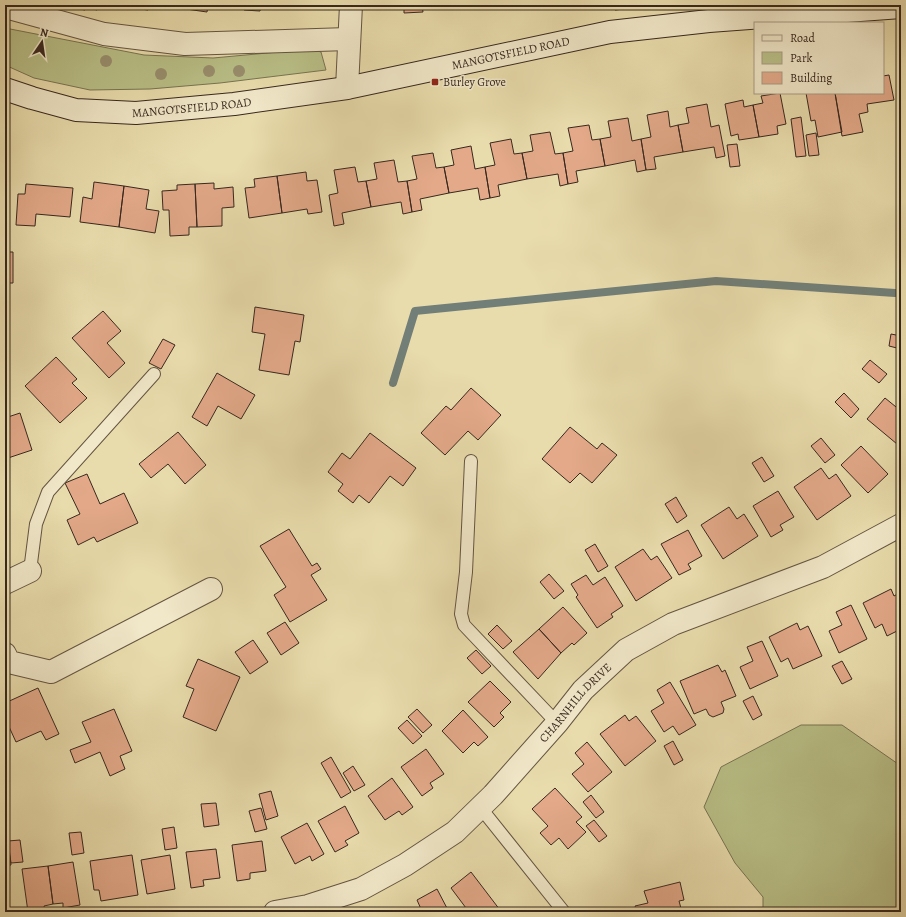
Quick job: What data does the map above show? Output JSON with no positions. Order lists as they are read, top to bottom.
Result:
{
  "streets": {
    "street": ["MANGOTSFIELD ROAD", "CHARNHILL DRIVE"]
  },
  "places": {
    "transit": ["Burley Grove"]
  },
  "legend": ["Road", "Park", "Building"],
  "north": "top"
}
